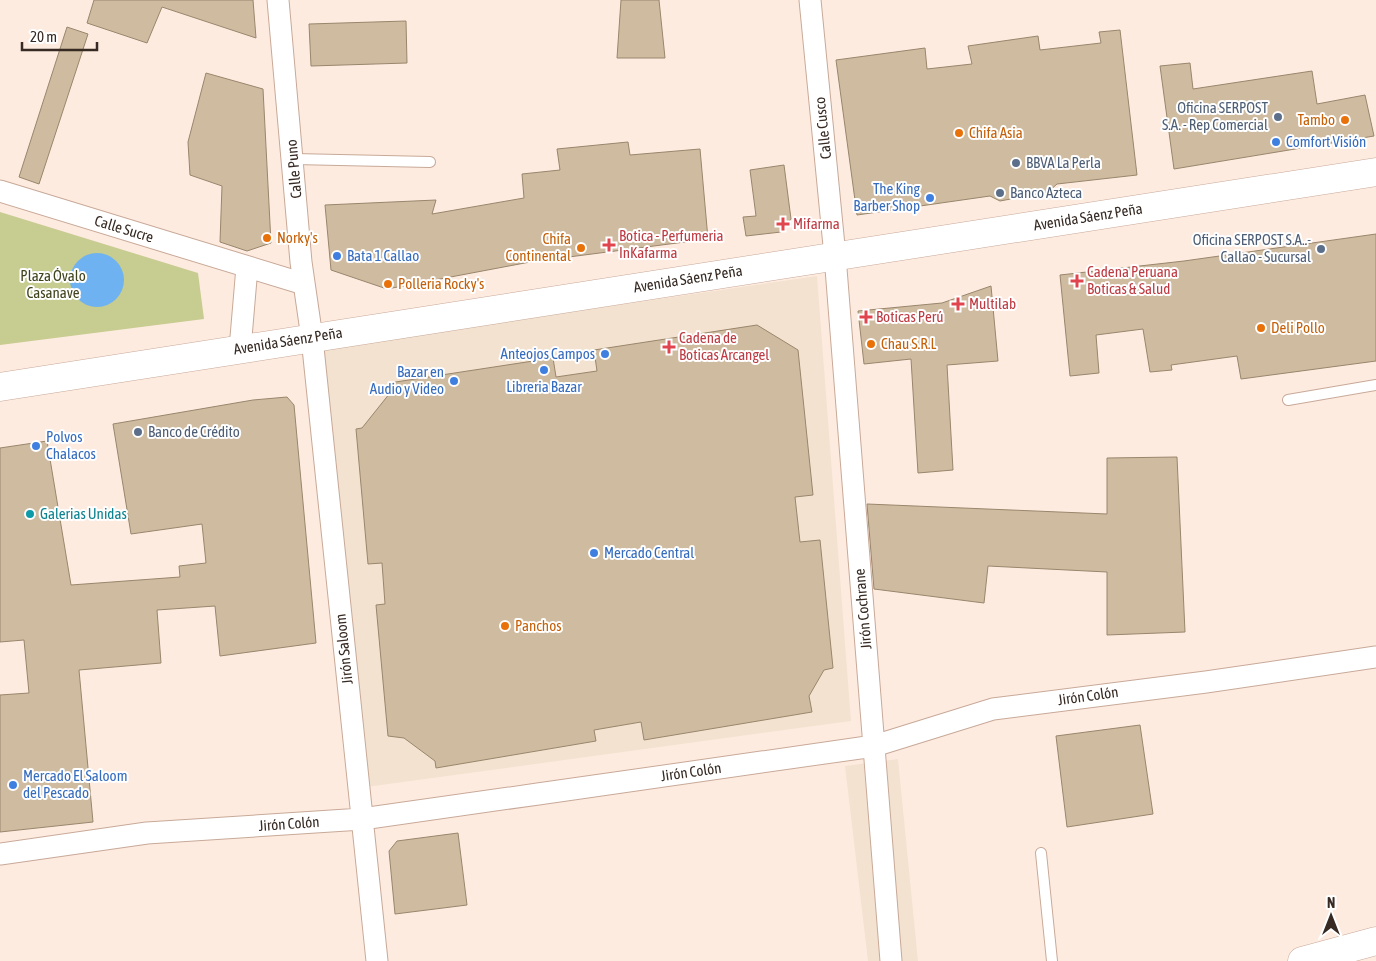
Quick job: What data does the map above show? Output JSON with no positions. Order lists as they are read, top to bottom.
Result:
{
  "streets": {
    "street": [
      "Calle Cusco",
      "Calle Puno",
      "Avenida Sáenz Peña",
      "Calle Sucre",
      "Jirón Cochrane",
      "Jirón Saloom",
      "Jirón Colón"
    ]
  },
  "crossings": [
    ["Calle Cusco", "Avenida Sáenz Peña"],
    ["Calle Cusco", "Jirón Cochrane"],
    ["Calle Puno", "Avenida Sáenz Peña"],
    ["Calle Puno", "Calle Sucre"],
    ["Calle Puno", "Jirón Saloom"],
    ["Avenida Sáenz Peña", "Jirón Cochrane"],
    ["Avenida Sáenz Peña", "Jirón Saloom"],
    ["Jirón Cochrane", "Jirón Colón"],
    ["Jirón Saloom", "Jirón Colón"]
  ],
  "parks": ["Plaza Óvalo Casanave"],
  "places": {
    "other": [
      "Oficina SERPOST S.A. - Rep Comercial",
      "Tambo",
      "Chifa Asia",
      "Comfort Visión",
      "BBVA La Perla",
      "Banco Azteca",
      "The King Barber Shop",
      "Norky's",
      "Chifa Continental",
      "Oficina SERPOST S.A..- Callao - Sucursal",
      "Bata 1 Callao",
      "Polleria Rocky's",
      "Deli Pollo",
      "Chau S.R.L",
      "Anteojos Campos",
      "Libreria Bazar",
      "Bazar en Audio y Video",
      "Banco de Crédito",
      "Polvos Chalacos",
      "Galerias Unidas",
      "Mercado Central",
      "Panchos",
      "Mercado El Saloom del Pescado"
    ],
    "health": [
      "Mifarma",
      "Botica - Perfumeria InKafarma",
      "Cadena Peruana Boticas & Salud",
      "Multilab",
      "Boticas Perú",
      "Cadena de Boticas Arcangel"
    ]
  },
  "scale_bar": "20 m",
  "north": "top"
}
